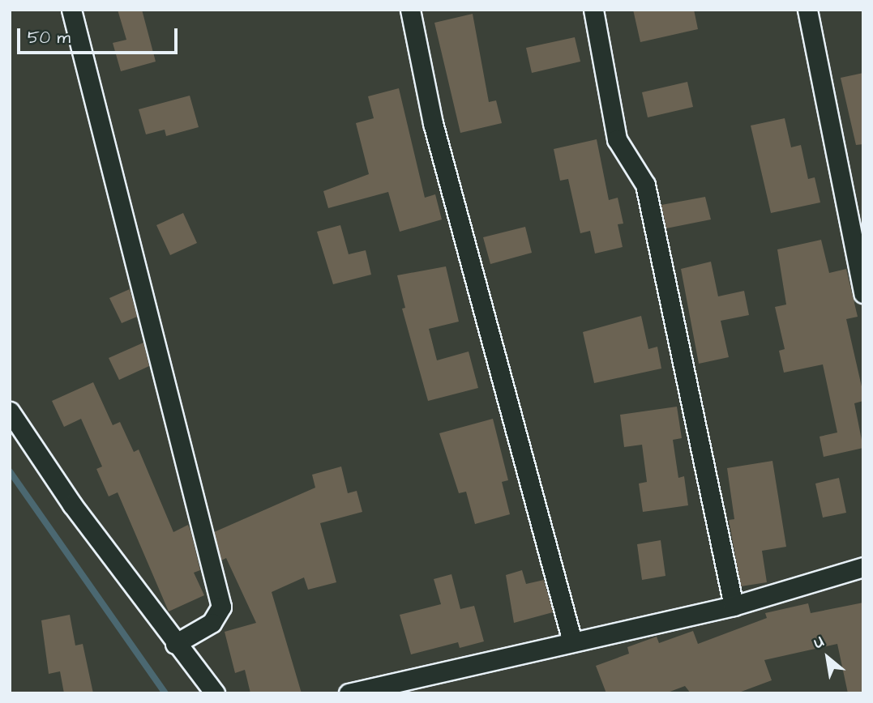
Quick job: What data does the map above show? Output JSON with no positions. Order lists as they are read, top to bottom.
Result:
{
  "scale_bar": "50 m",
  "north": "top left"
}
